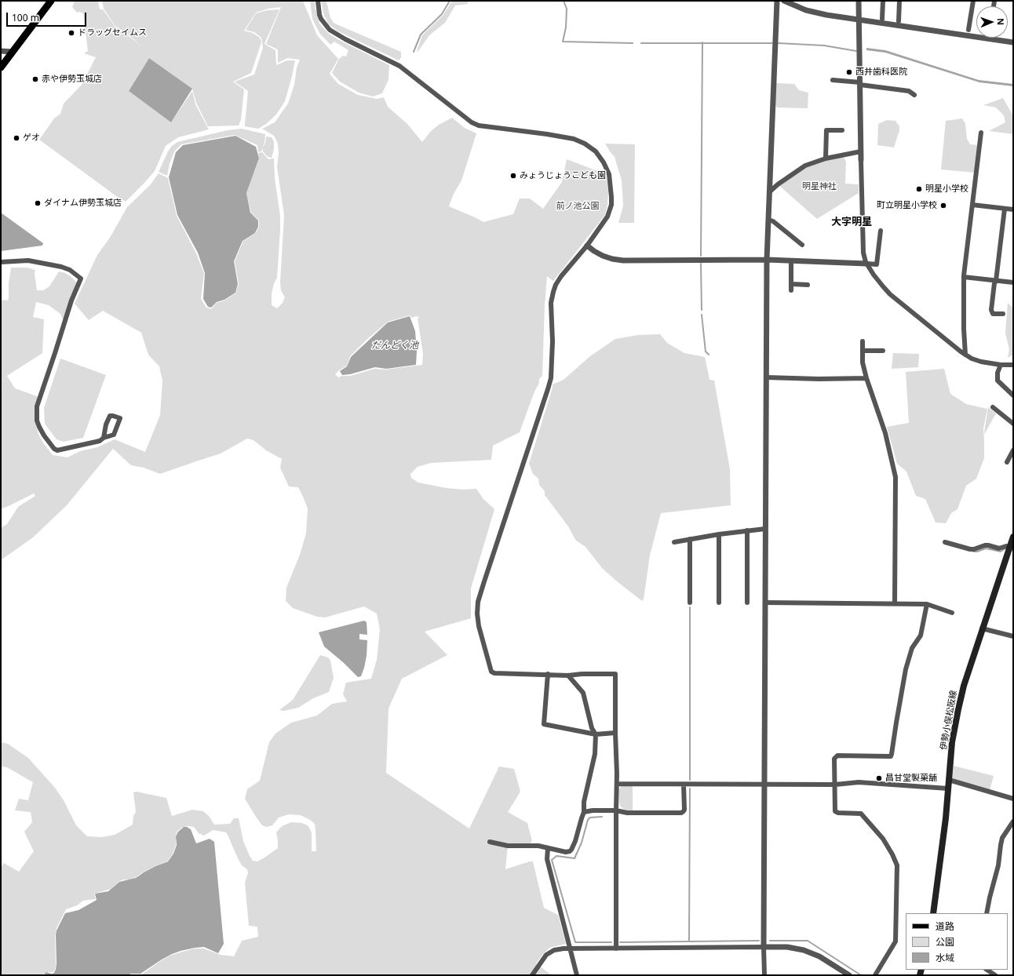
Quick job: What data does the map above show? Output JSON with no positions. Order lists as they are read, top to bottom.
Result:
{
  "streets": {
    "main road": ["伊勢小俣松阪線"]
  },
  "districts": ["大字明星"],
  "water": ["だんどく池"],
  "parks": ["明星神社", "前ノ池公園"],
  "places": [
    "ドラッグセイムス",
    "西井歯科医院",
    "赤や伊勢玉城店",
    "ゲオ",
    "みょうじょうこども園",
    "明星小学校",
    "ダイナム伊勢玉城店",
    "町立明星小学校",
    "昌甘堂製菓舗"
  ],
  "legend": ["道路", "公園", "水域"],
  "scale_bar": "100 m",
  "north": "right"
}
